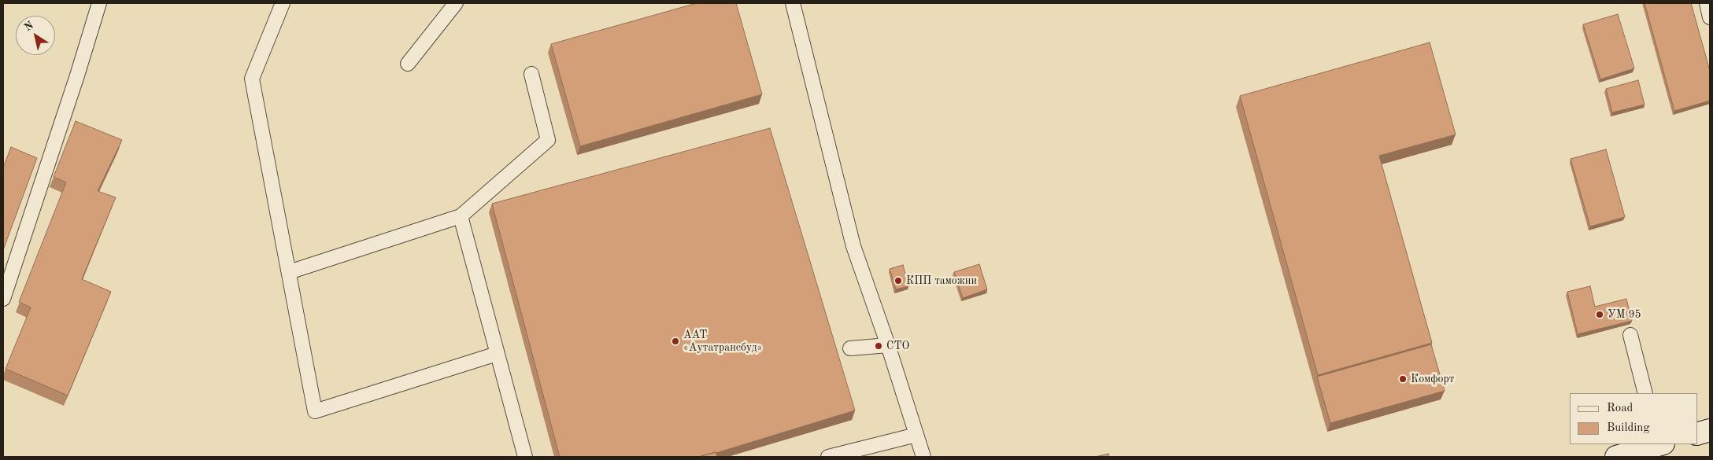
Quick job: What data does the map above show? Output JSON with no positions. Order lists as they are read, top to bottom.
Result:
{
  "places": [
    "КПП таможни",
    "УМ 95",
    "ААТ «Аутатрансбуд»",
    "СТО",
    "Комфорт"
  ],
  "legend": ["Road", "Building"],
  "north": "top left"
}
